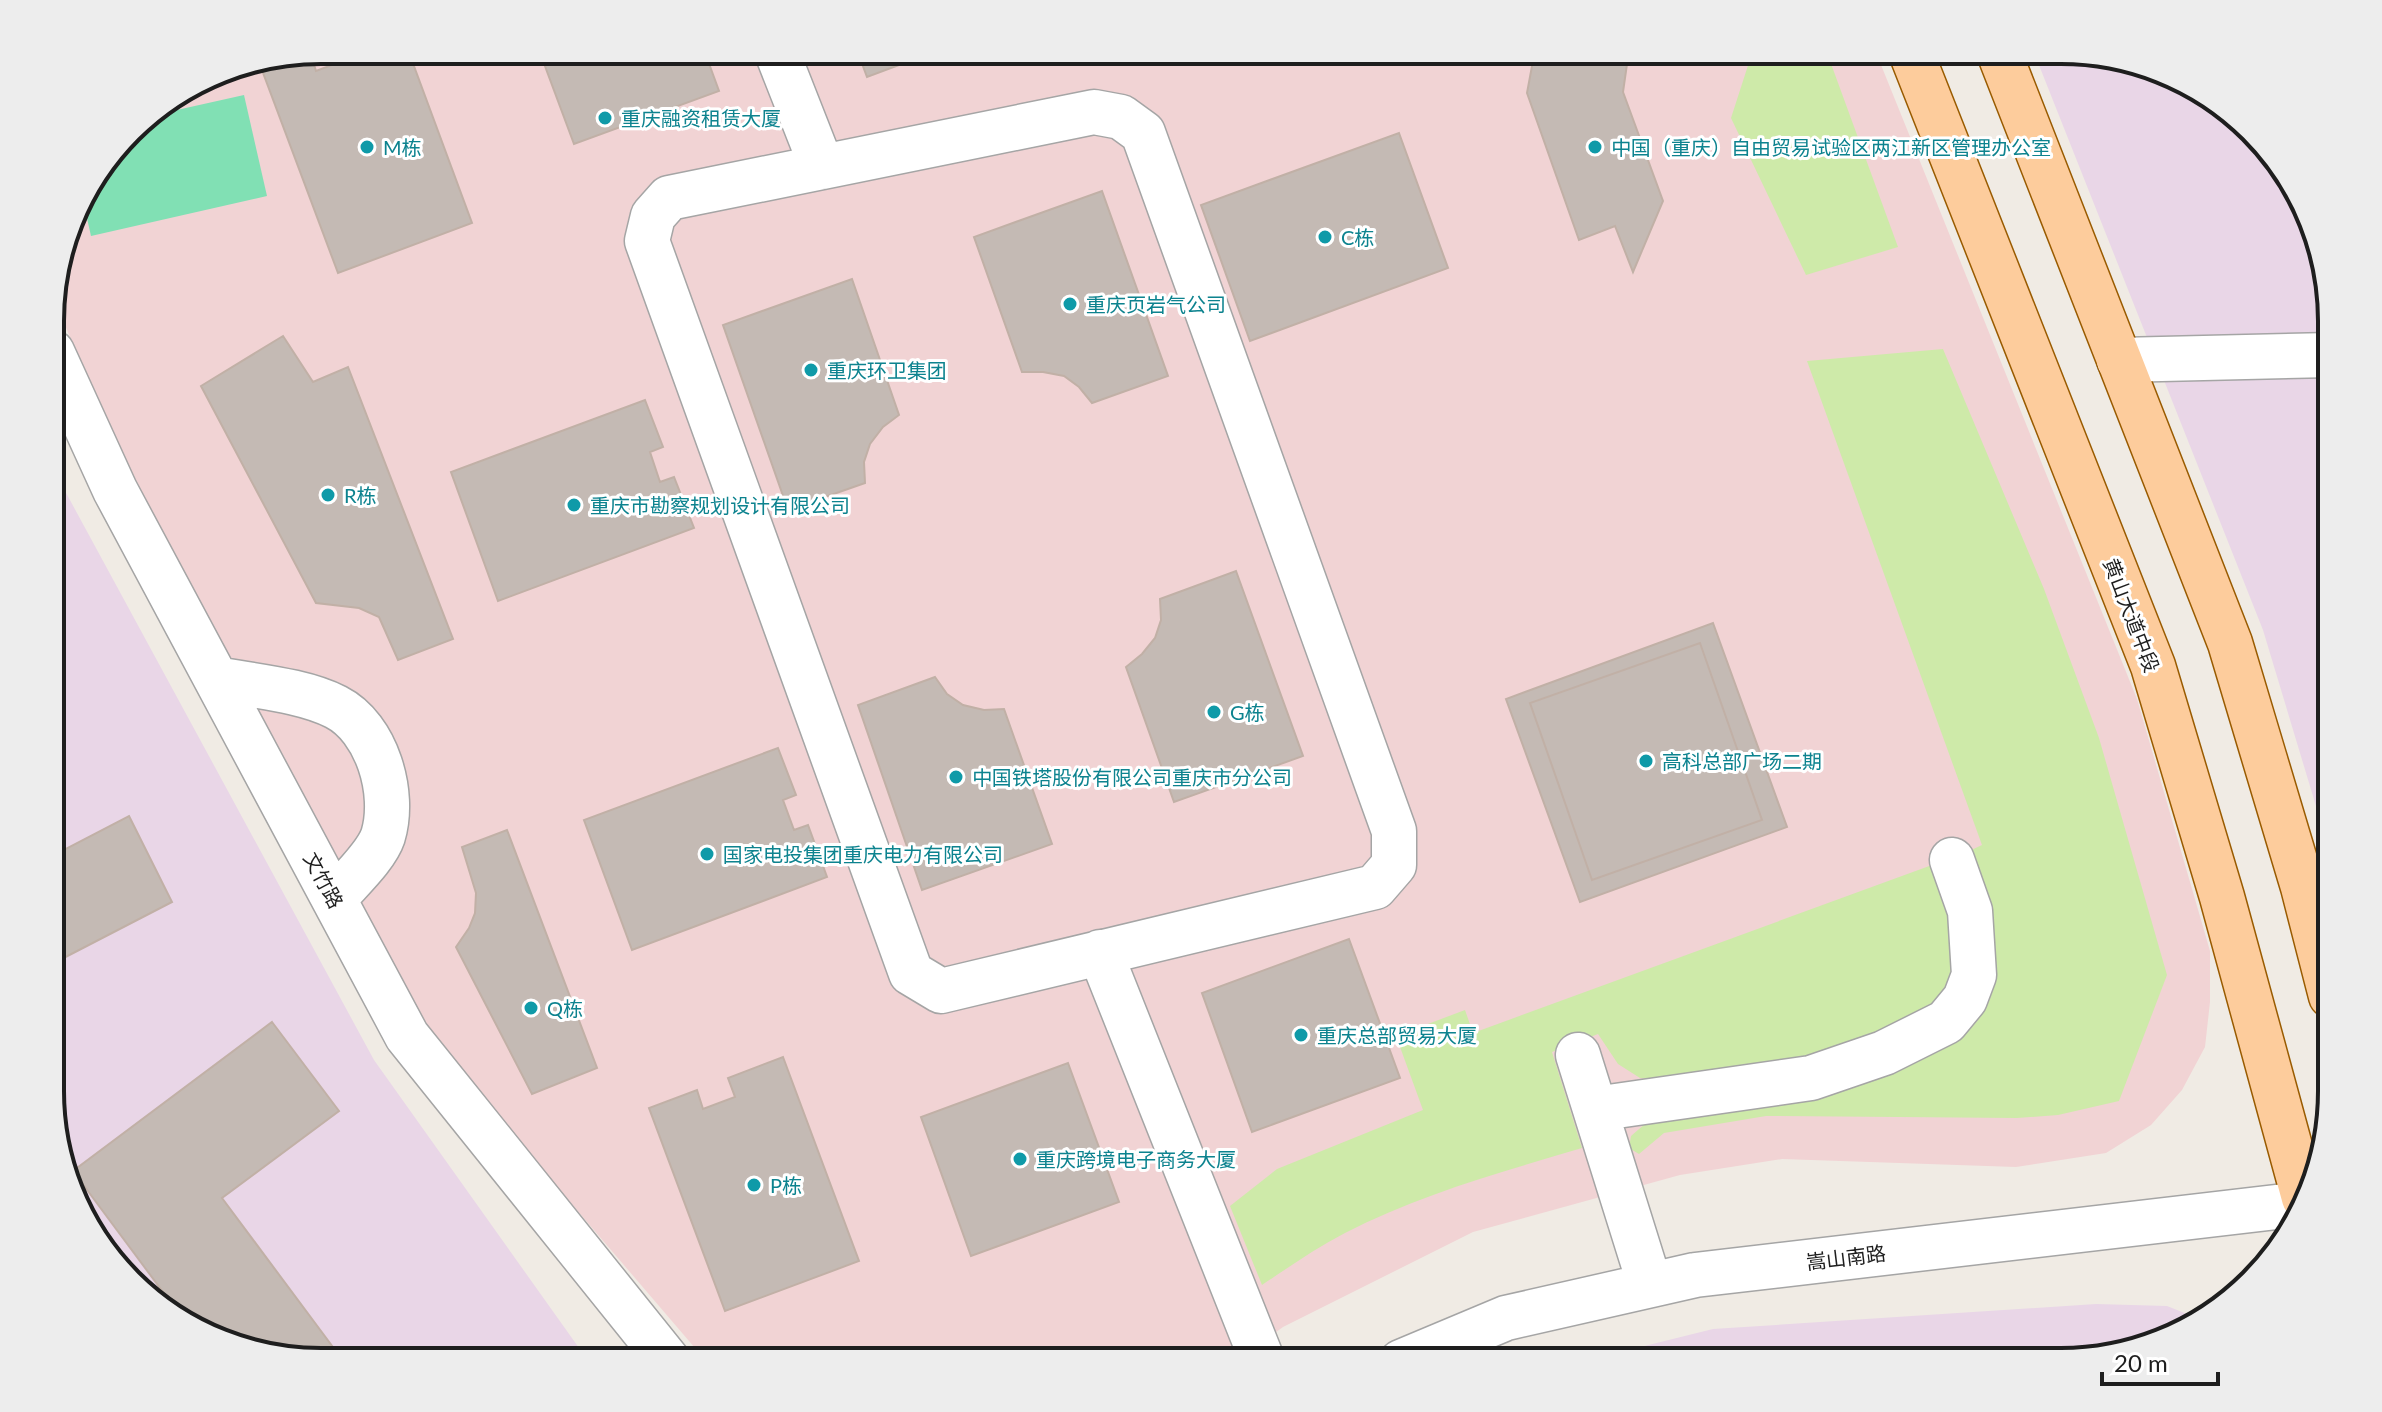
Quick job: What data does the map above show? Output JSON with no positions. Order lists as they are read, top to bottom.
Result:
{
  "streets": {
    "main road": ["黄山大道中段"],
    "street": ["文竹路", "嵩山南路"]
  },
  "places": [
    "重庆融资租赁大厦",
    "M栋",
    "中国（重庆）自由贸易试验区两江新区管理办公室",
    "C栋",
    "重庆页岩气公司",
    "重庆环卫集团",
    "R栋",
    "重庆市勘察规划设计有限公司",
    "G栋",
    "高科总部广场二期",
    "中国铁塔股份有限公司重庆市分公司",
    "国家电投集团重庆电力有限公司",
    "Q栋",
    "重庆总部贸易大厦",
    "重庆跨境电子商务大厦",
    "P栋"
  ],
  "scale_bar": "20 m"
}
